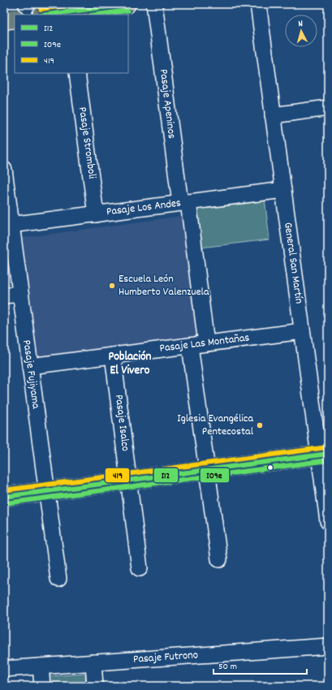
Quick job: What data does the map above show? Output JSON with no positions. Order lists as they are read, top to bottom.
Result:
{
  "streets": {
    "street": [
      "Pasaje Apeninos",
      "Pasaje Stromboli",
      "Pasaje Los Andes",
      "General San Martín",
      "Pasaje Las Montañas",
      "Pasaje Fujiyama",
      "Pasaje Isalco",
      "Pasaje Futrono"
    ]
  },
  "crossings": [
    ["Pasaje Apeninos", "Pasaje Los Andes"],
    ["Pasaje Apeninos", "Pasaje Las Montañas"],
    ["Pasaje Stromboli", "Pasaje Los Andes"],
    ["Pasaje Los Andes", "General San Martín"],
    ["Pasaje Los Andes", "Pasaje Fujiyama"],
    ["General San Martín", "Pasaje Las Montañas"],
    ["Pasaje Las Montañas", "Pasaje Fujiyama"],
    ["Pasaje Las Montañas", "Pasaje Isalco"]
  ],
  "districts": ["Población El Vivero"],
  "places": ["Escuela León Humberto Valenzuela", "Iglesia Evangélica Pentecostal"],
  "lines": ["transit line I12", "transit line 419", "transit line I09e"],
  "legend": ["I12", "I09e", "419"],
  "scale_bar": "50 m",
  "north": "top"
}
